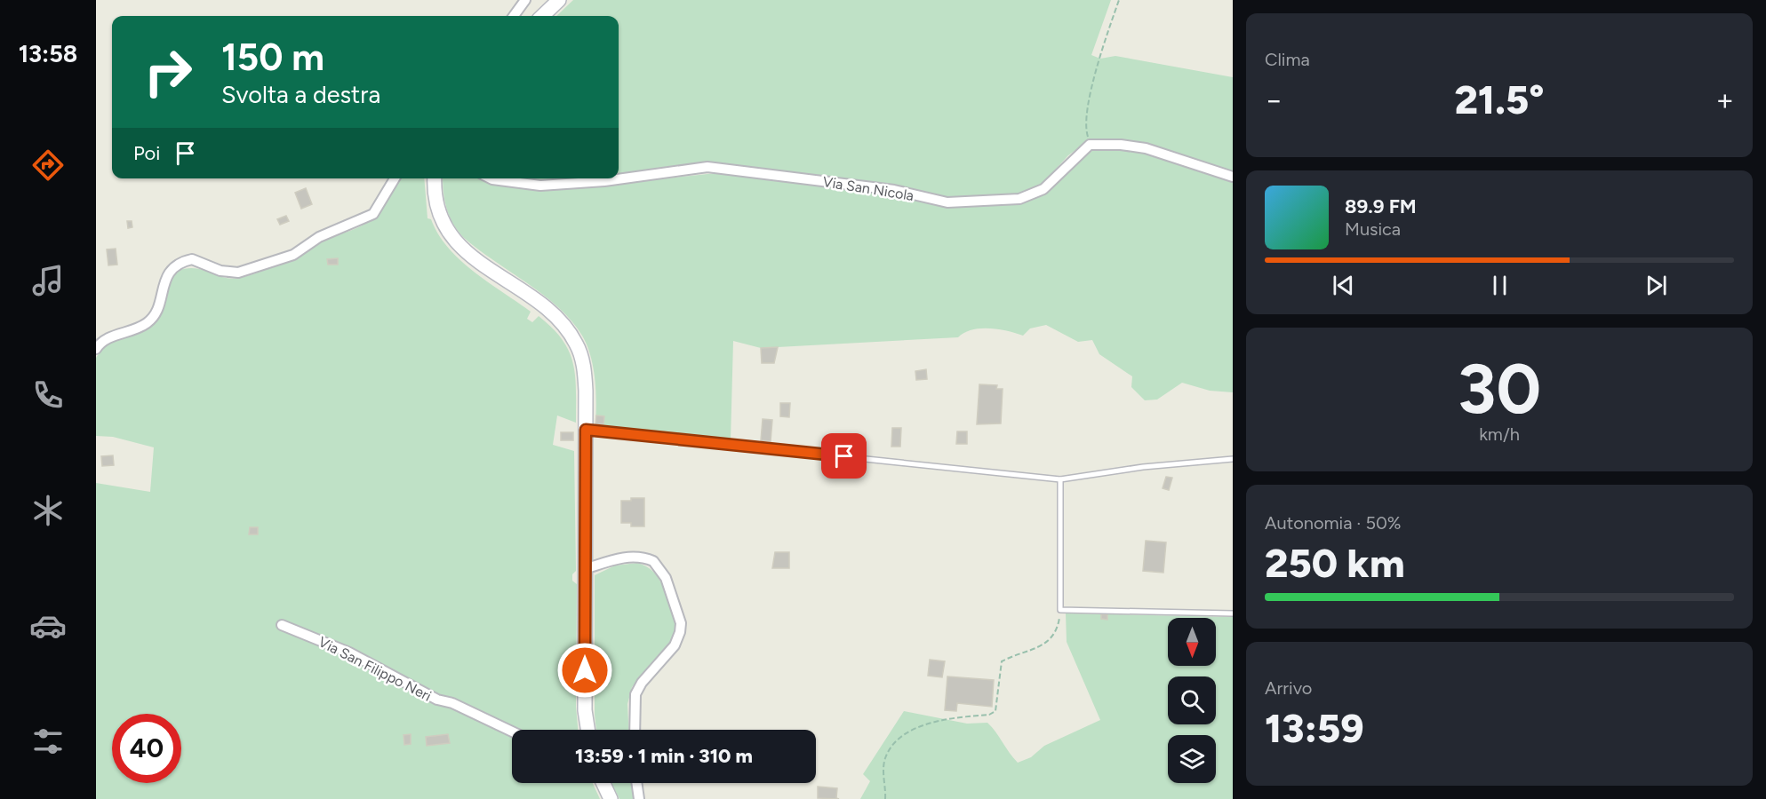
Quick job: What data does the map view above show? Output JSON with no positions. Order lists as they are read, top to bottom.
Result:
{
  "streets": {
    "street": ["Via San Nicola", "Via San Filippo Neri"]
  },
  "north": "bottom",
  "page": {
    "tabs": "13:58",
    "tile": [
      "Clima",
      ["30", "km/h"],
      ["Autonomia · 50%", "250 km"],
      ["Arrivo", "13:59"]
    ],
    "turn": ["150 m", "Svolta a destra"],
    "heat": ["−", "21.5°", "+"],
    "then": "Poi",
    "song": ["89.9 FM", "Musica"],
    "limit": "40",
    "trip": "13:59 · 1 min · 310 m"
  }
}
